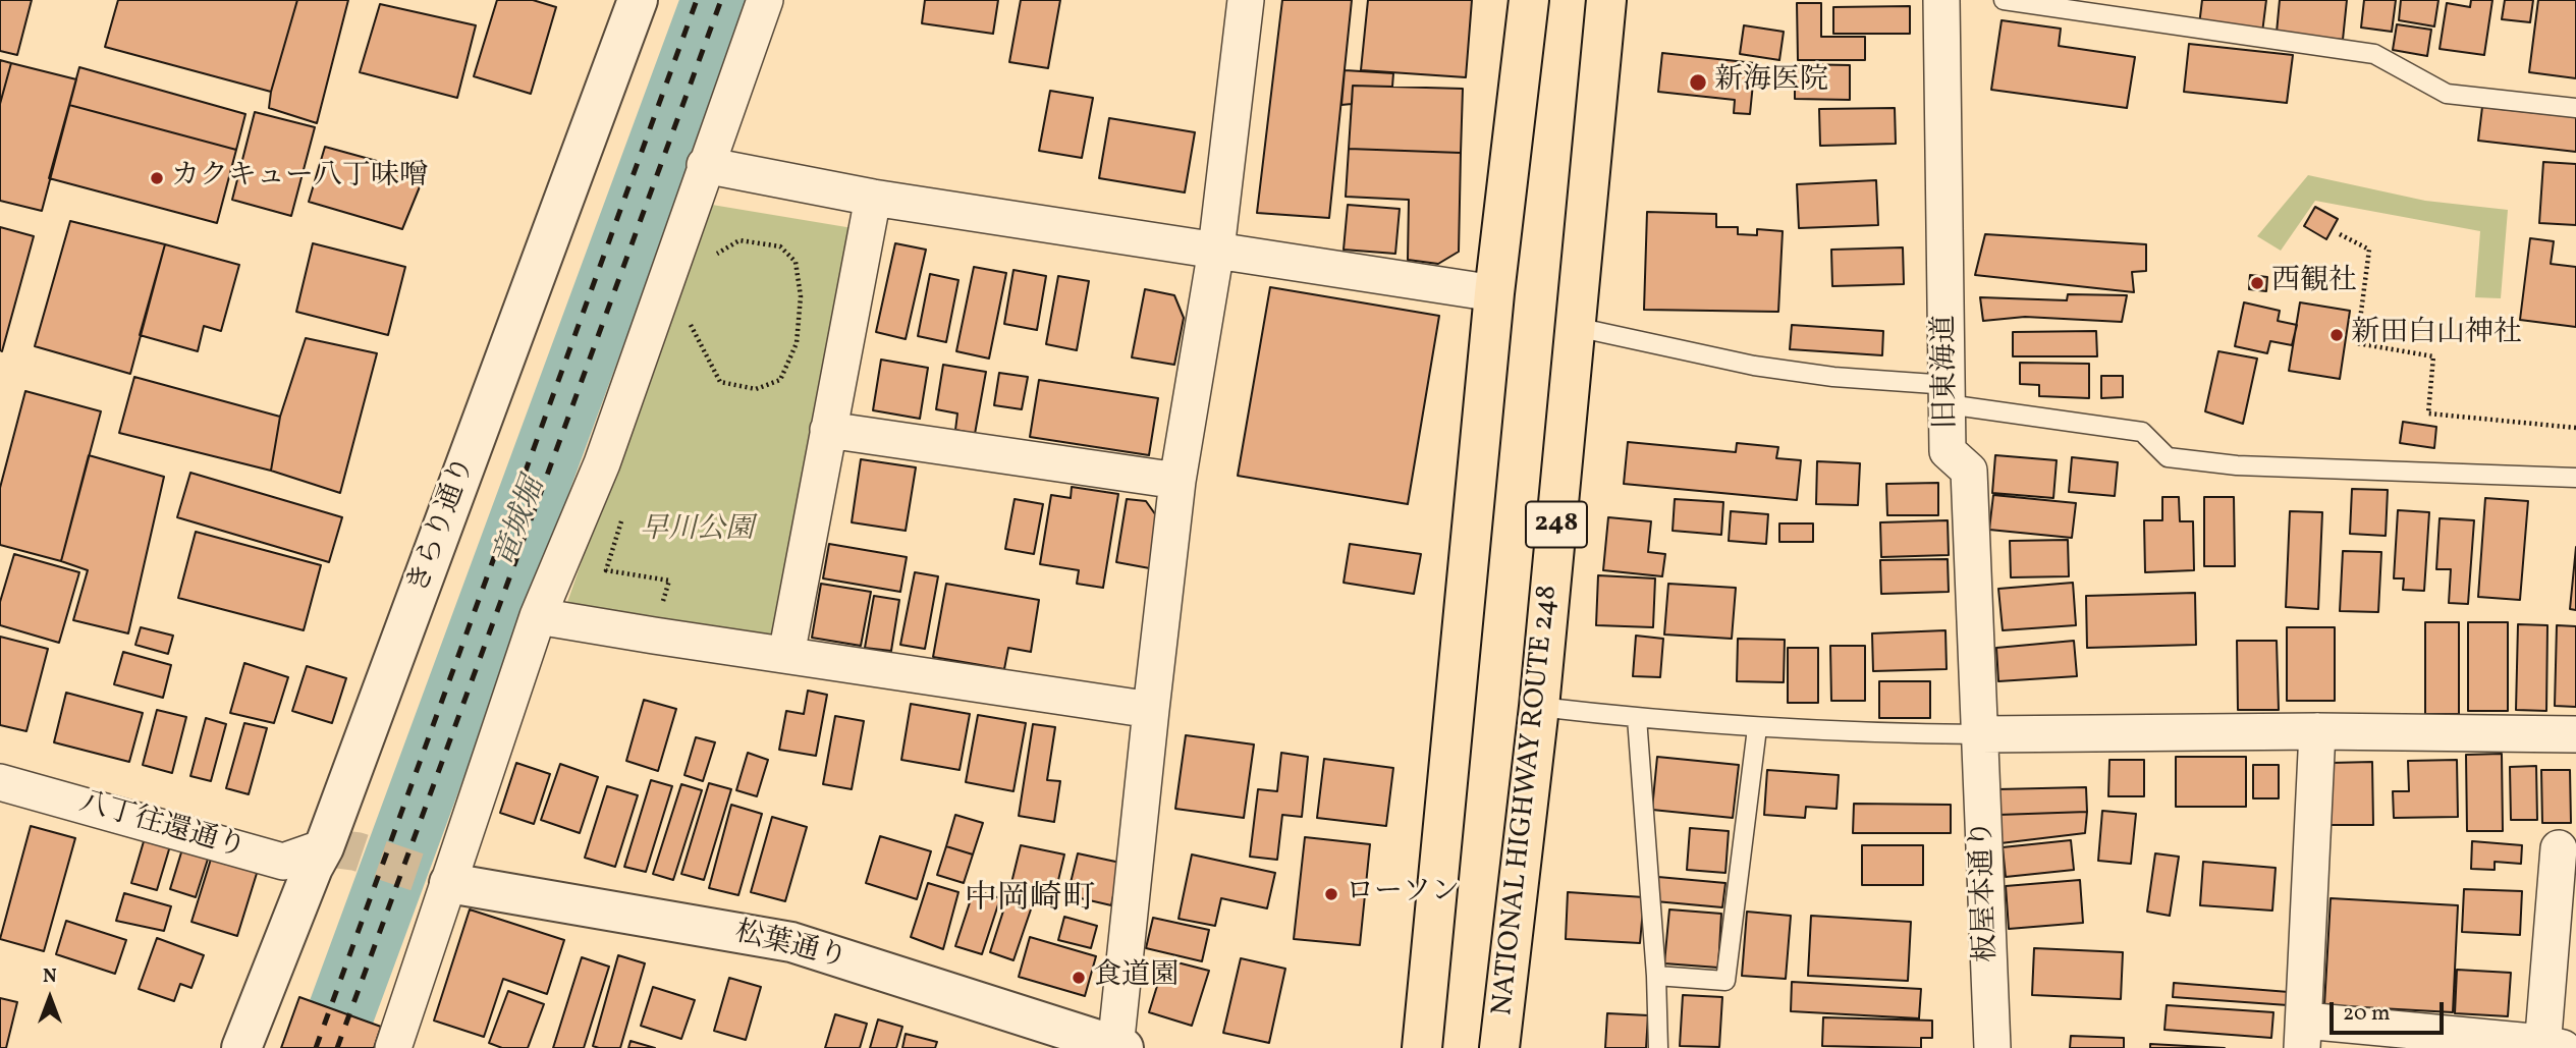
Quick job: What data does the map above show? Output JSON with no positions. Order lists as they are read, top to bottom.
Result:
{
  "streets": {
    "highway": ["248", "NATIONAL HIGHWAY ROUTE 248"],
    "street": [
      "旧東海道",
      "きらり通り",
      "八丁往還通り",
      "板屋本通り",
      "松葉通り"
    ]
  },
  "crossings": [
    ["旧東海道", "板屋本通り"],
    ["きらり通り", "八丁往還通り"]
  ],
  "districts": ["中岡崎町"],
  "water": ["竜城堀"],
  "parks": ["早川公園"],
  "places": [
    "新海医院",
    "カクキュー八丁味噌",
    "西観社",
    "新田白山神社",
    "ローソン",
    "食道園"
  ],
  "scale_bar": "20 m",
  "north": "top"
}
